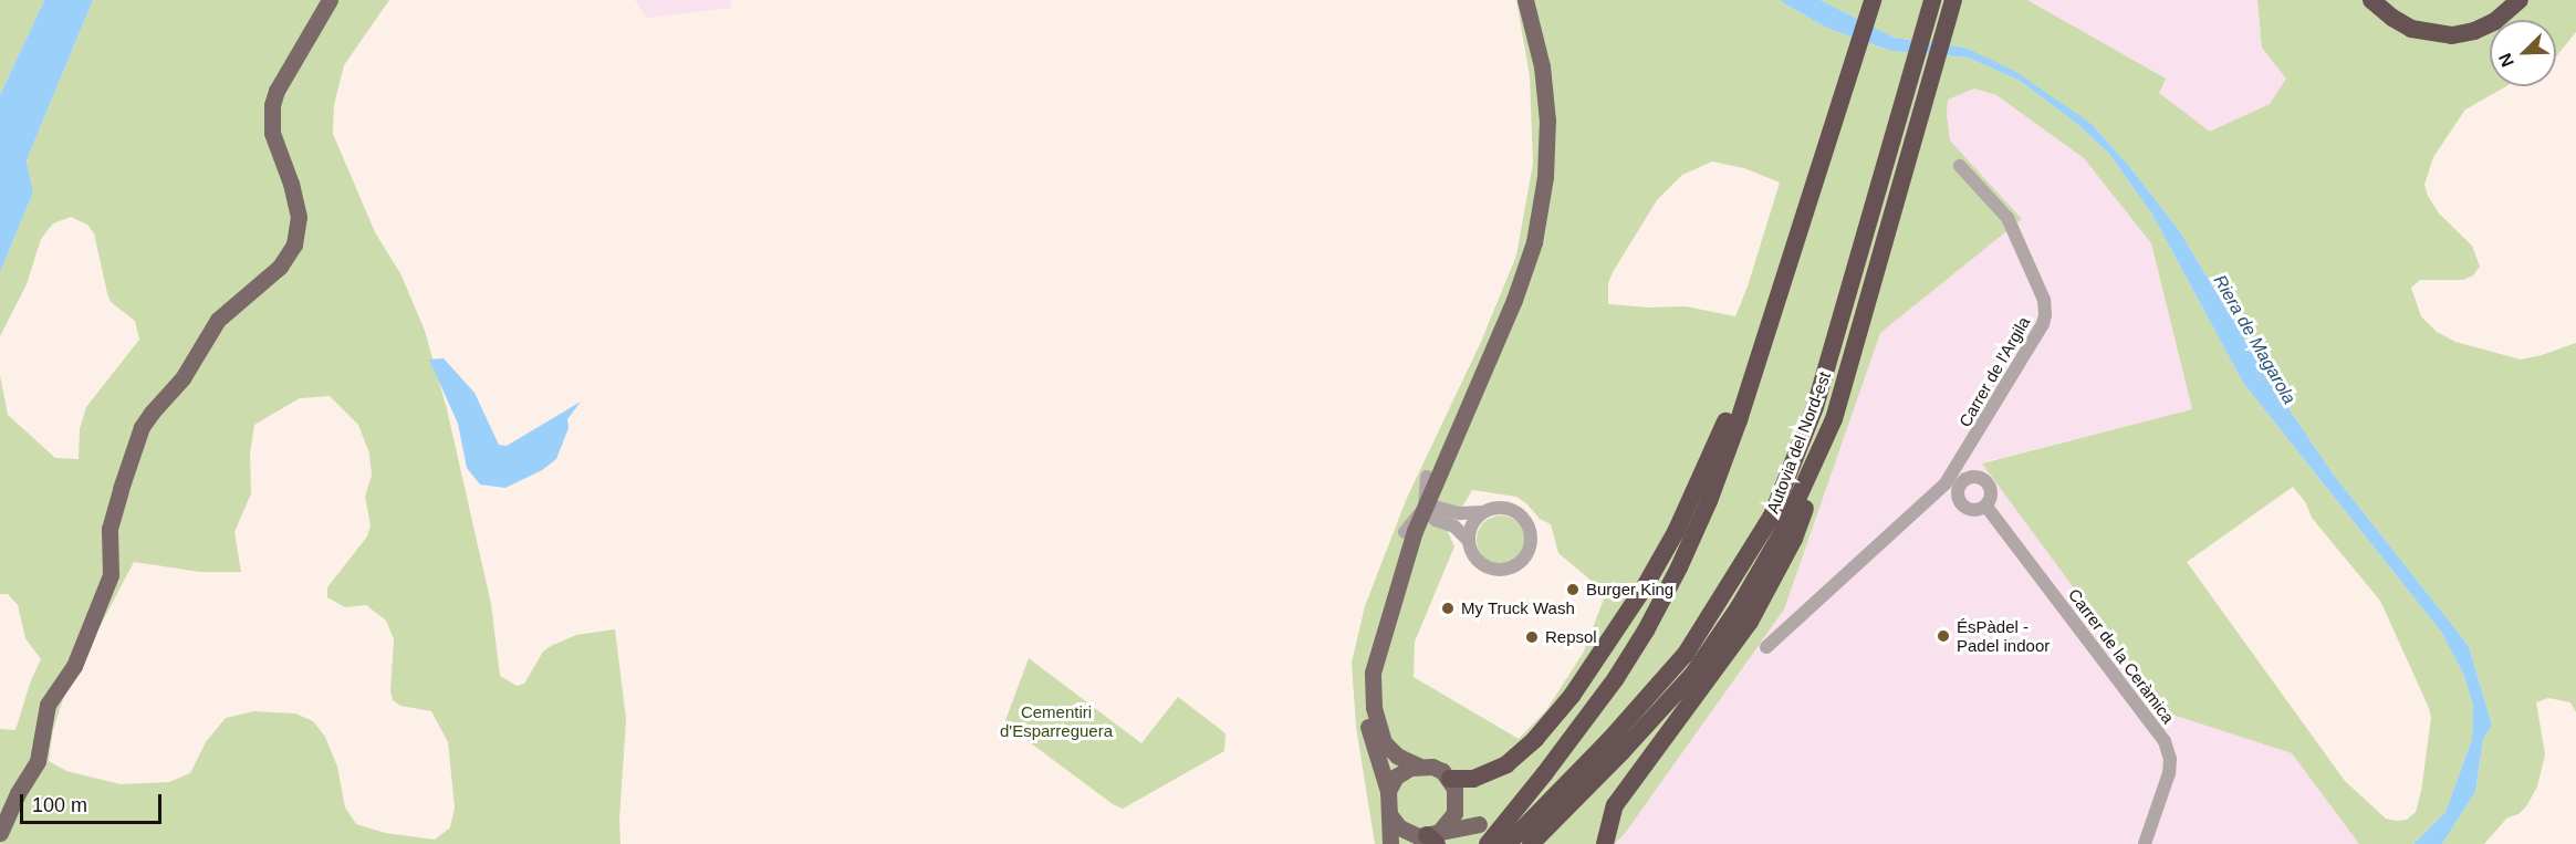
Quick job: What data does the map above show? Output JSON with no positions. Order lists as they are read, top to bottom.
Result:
{
  "streets": {
    "highway": ["Autovia del Nord-est"],
    "street": ["Carrer de l'Argila", "Carrer de la Ceràmica"]
  },
  "water": ["Riera de Magarola"],
  "parks": ["Cementiri d'Esparreguera"],
  "places": [
    "Burger King",
    "My Truck Wash",
    "ÉsPàdel - Padel indoor",
    "Repsol"
  ],
  "scale_bar": "100 m",
  "north": "bottom left"
}
